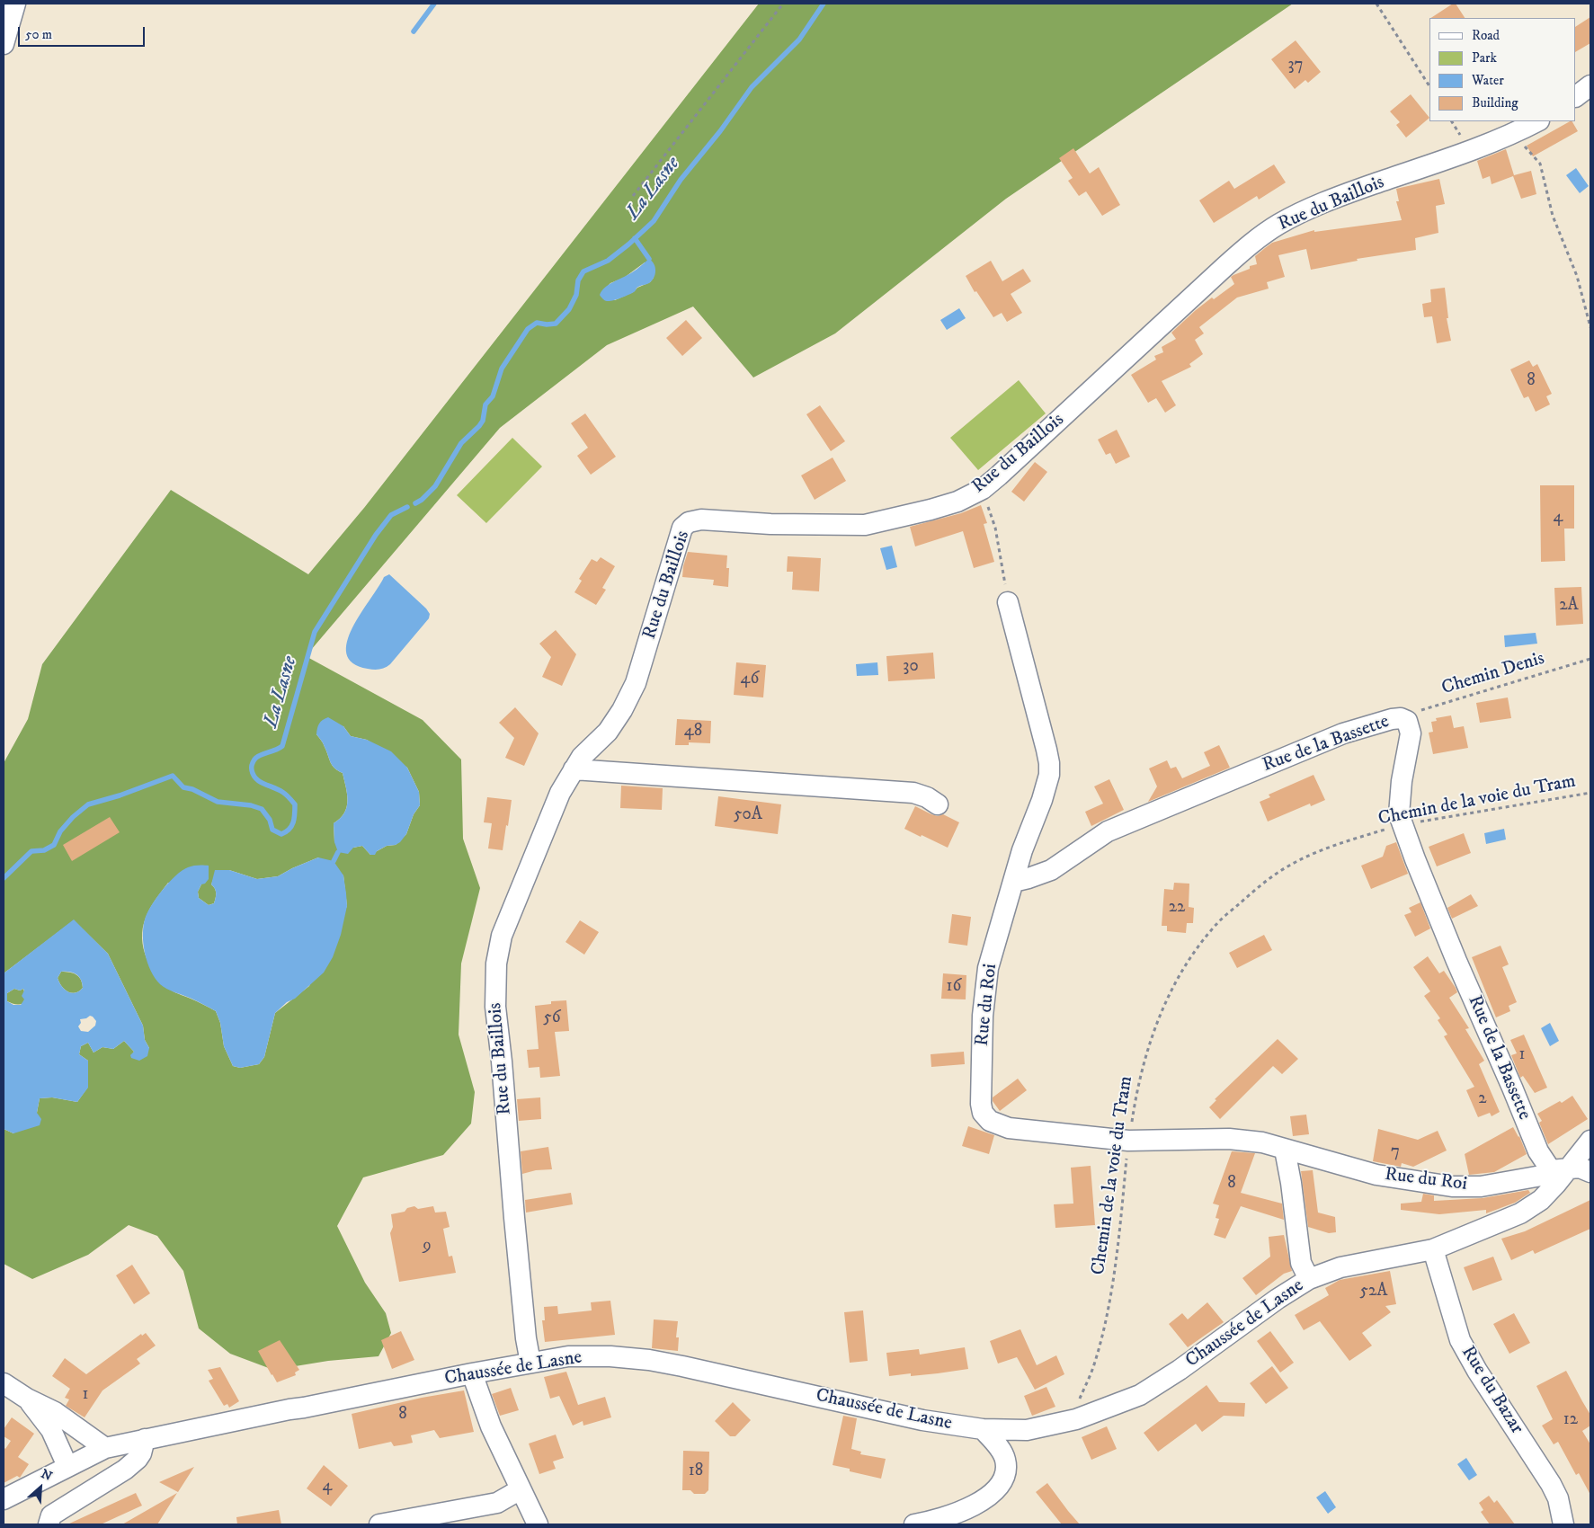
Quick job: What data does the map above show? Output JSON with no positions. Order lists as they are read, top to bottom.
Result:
{
  "streets": {
    "street": [
      "Rue du Baillois",
      "Rue de la Bassette",
      "Rue du Roi",
      "Chaussée de Lasne",
      "Rue du Bazar"
    ],
    "path": ["Chemin Denis", "Chemin de la voie du Tram"]
  },
  "crossings": [
    ["Rue du Baillois", "Chaussée de Lasne"],
    ["Chemin Denis", "Rue de la Bassette"],
    ["Rue de la Bassette", "Chemin de la voie du Tram"],
    ["Rue de la Bassette", "Rue du Roi"],
    ["Rue de la Bassette", "Chaussée de Lasne"],
    ["Chemin de la voie du Tram", "Rue du Roi"],
    ["Chemin de la voie du Tram", "Chaussée de Lasne"],
    ["Rue du Roi", "Chaussée de Lasne"],
    ["Chaussée de Lasne", "Rue du Bazar"]
  ],
  "water": ["La Lasne"],
  "house_numbers": [
    "37",
    "8",
    "4",
    "2A",
    "30",
    "46",
    "48",
    "50A",
    "22",
    "16",
    "56",
    "1",
    "2",
    "7",
    "8",
    "9",
    "52A",
    "1",
    "8",
    "12",
    "18",
    "4"
  ],
  "legend": [
    "Road",
    "Park",
    "Water",
    "Building"
  ],
  "scale_bar": "50 m",
  "north": "top right"
}
